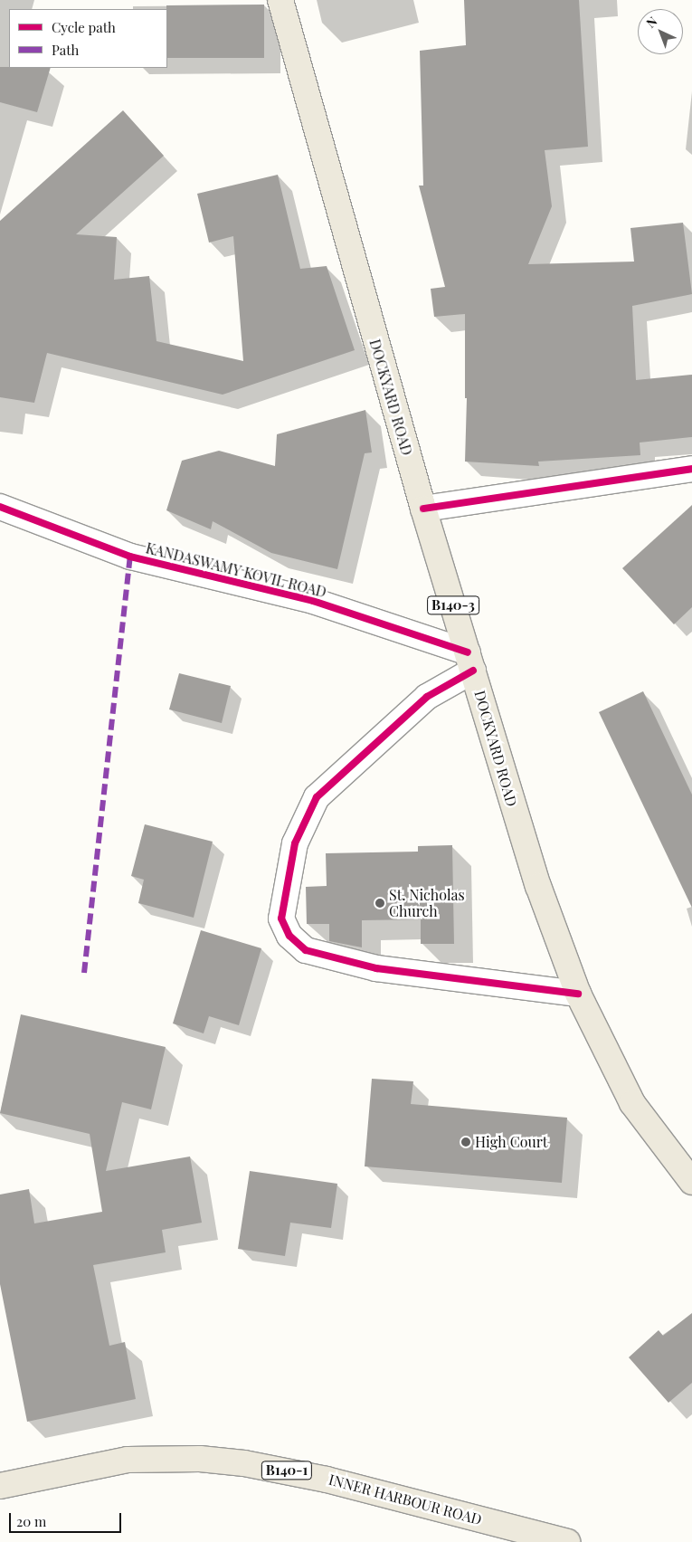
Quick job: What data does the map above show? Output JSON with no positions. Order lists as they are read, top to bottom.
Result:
{
  "streets": {
    "main road": [
      "DOCKYARD ROAD",
      "B140-3",
      "B140-1",
      "INNER HARBOUR ROAD"
    ],
    "street": ["KANDASWAMY KOVIL ROAD"]
  },
  "crossings": [
    ["DOCKYARD ROAD", "KANDASWAMY KOVIL ROAD"]
  ],
  "places": ["St. Nicholas Church", "High Court"],
  "legend": ["Cycle path", "Path"],
  "scale_bar": "20 m",
  "north": "top left"
}
